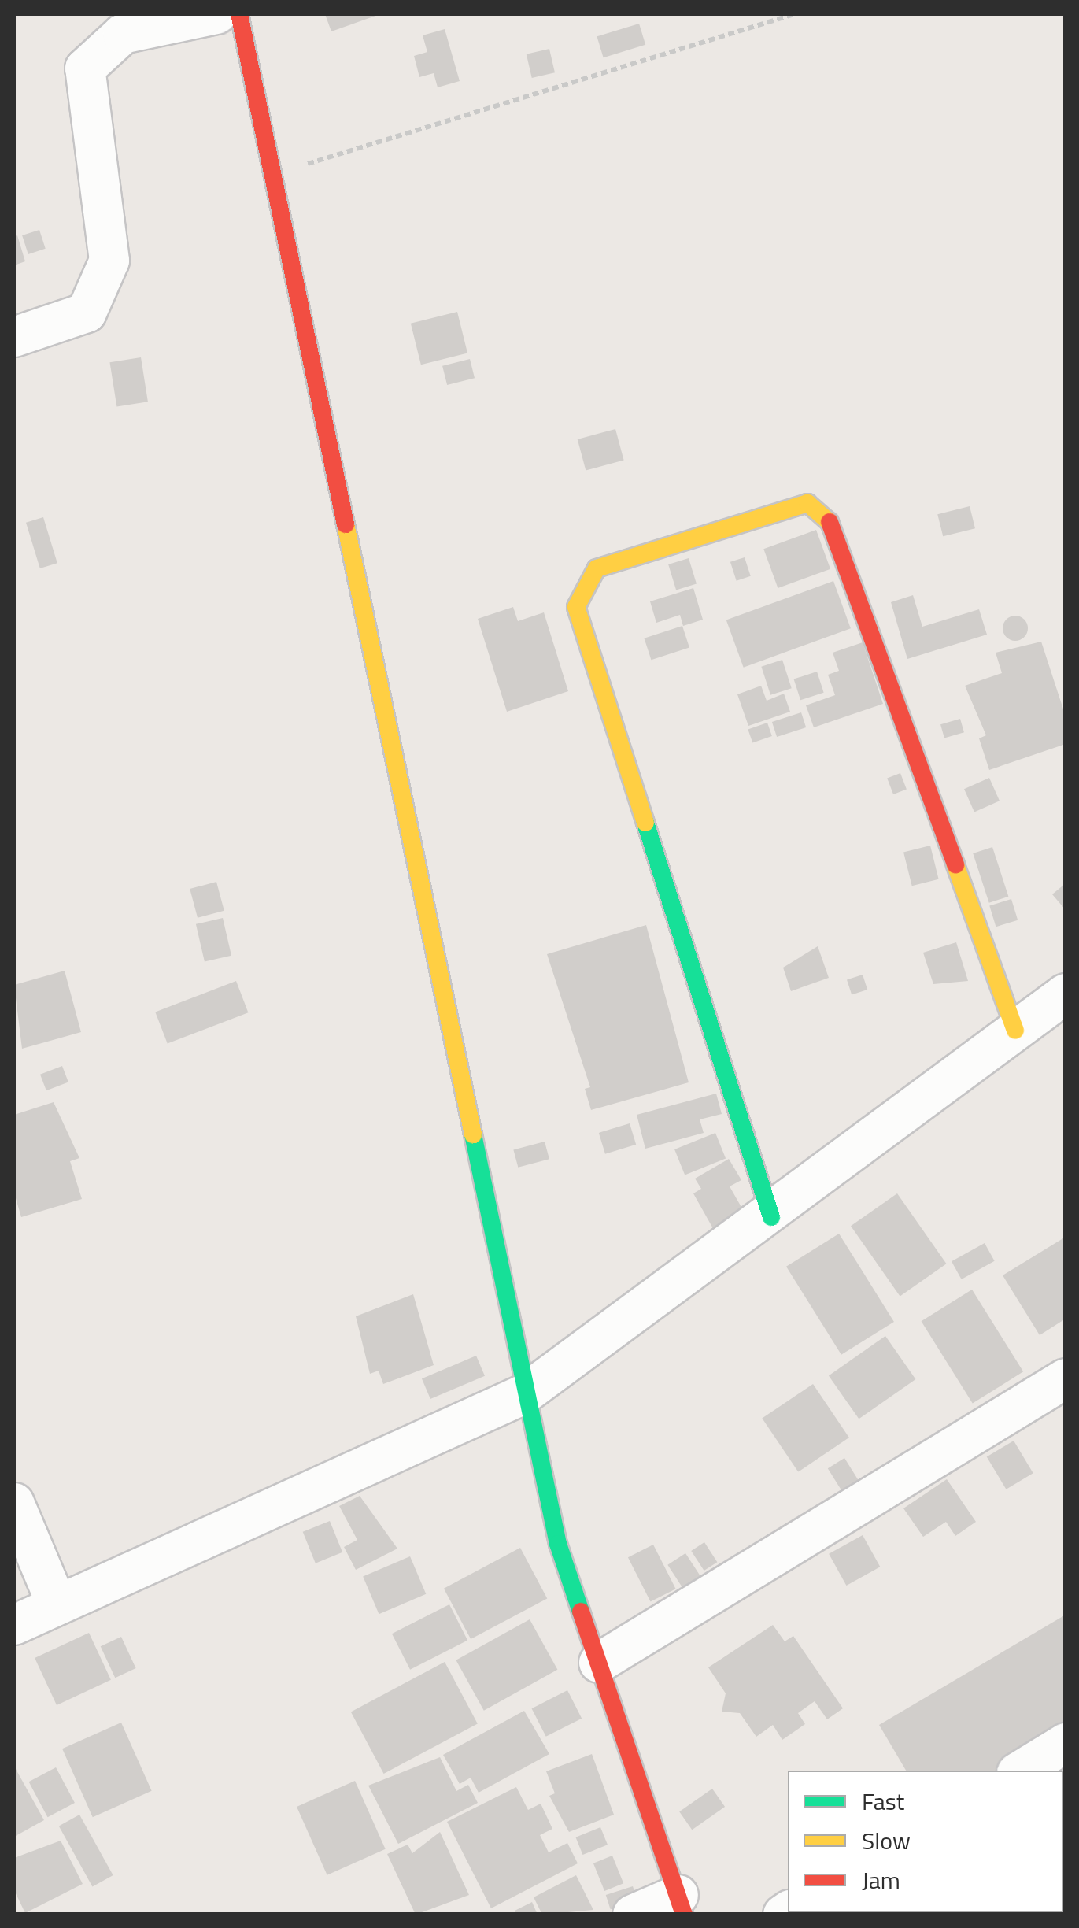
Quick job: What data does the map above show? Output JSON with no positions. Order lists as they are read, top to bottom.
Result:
{
  "legend": ["Fast", "Slow", "Jam"]
}
